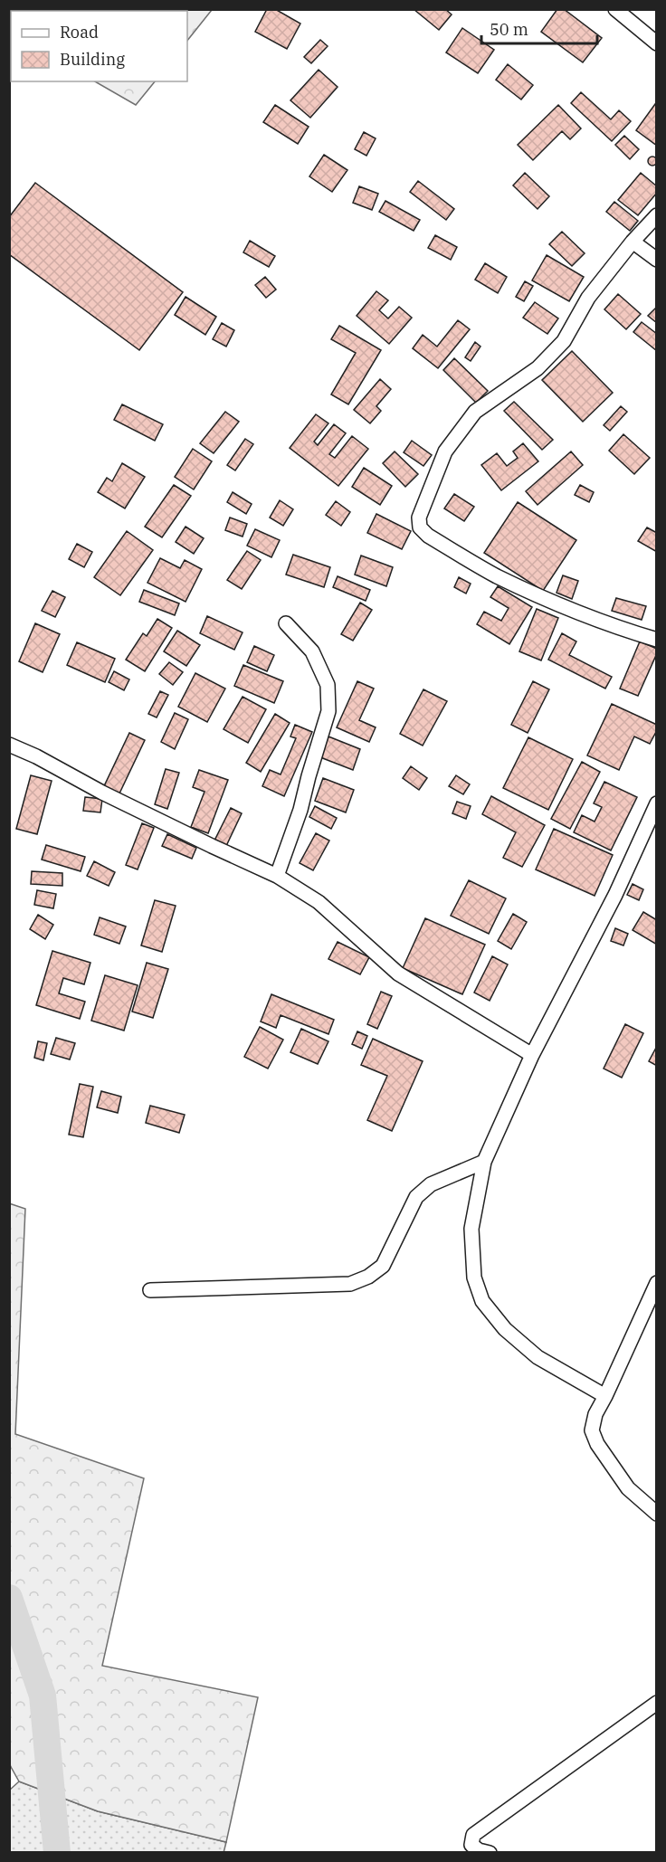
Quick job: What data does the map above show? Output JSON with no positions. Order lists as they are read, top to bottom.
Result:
{
  "legend": ["Road", "Building"],
  "scale_bar": "50 m"
}
